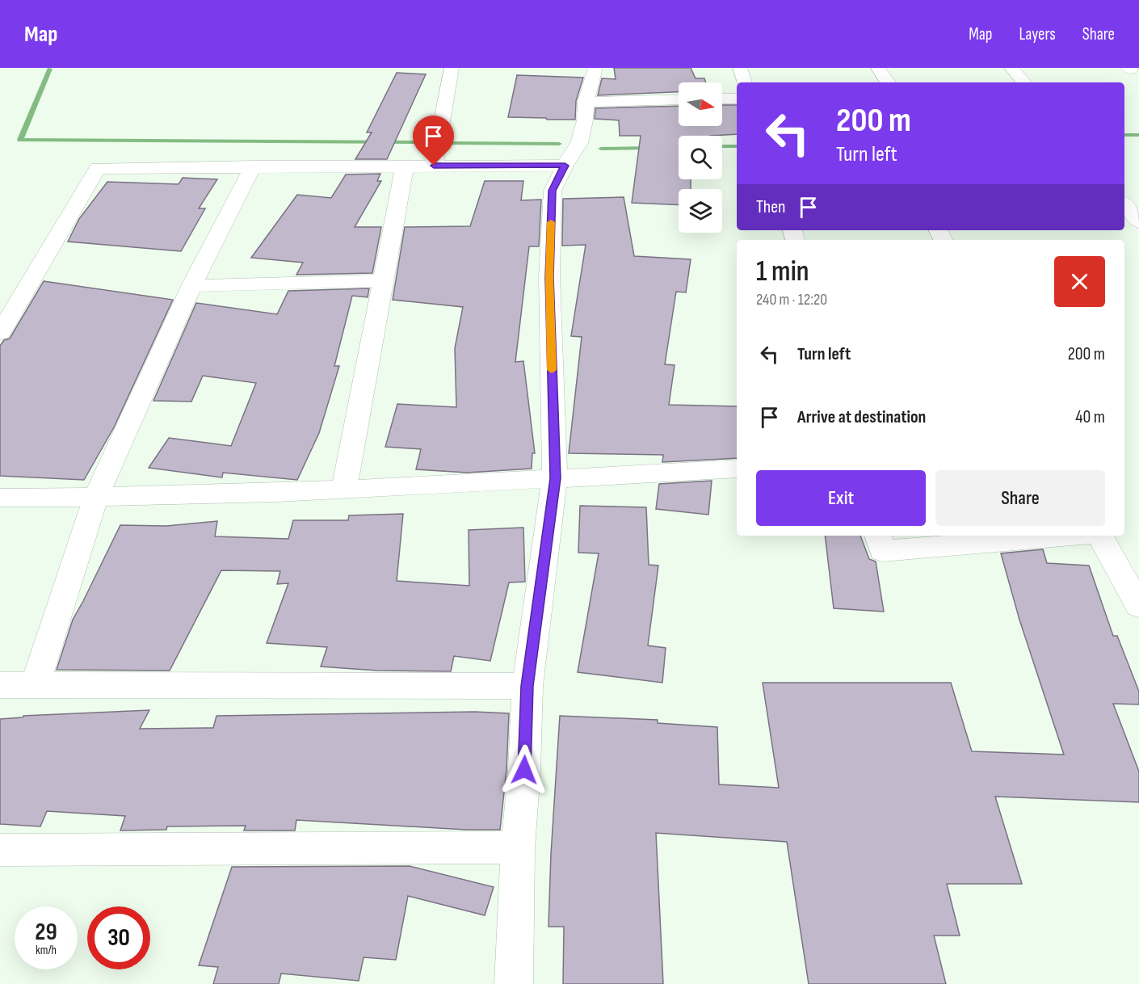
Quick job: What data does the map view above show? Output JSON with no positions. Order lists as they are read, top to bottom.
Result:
{
  "north": "right",
  "page": {
    "header": "Map",
    "nav": ["Map", "Layers", "Share"],
    "turn": ["200 m", "Turn left"],
    "then": "Then",
    "heading": ["1 min", "240 m · 12:20"],
    "list": [
      {
        "name": "Turn left",
        "value": "200 m"
      },
      {
        "name": "Arrive at destination",
        "value": "40 m"
      }
    ],
    "buttons": ["Exit", "Share"],
    "speed": "29 km/h",
    "limit": "30"
  }
}
